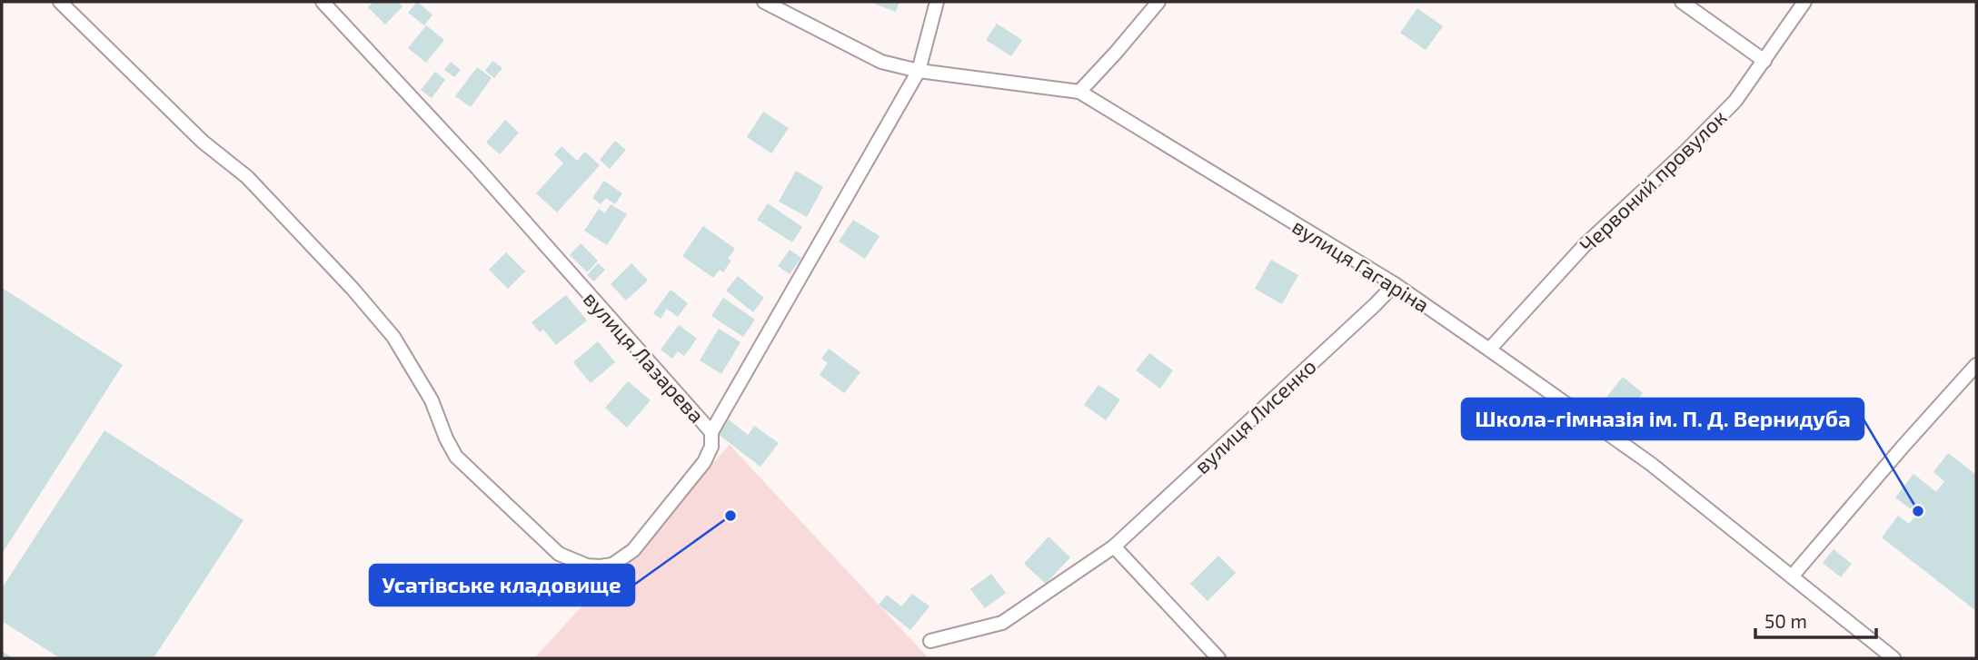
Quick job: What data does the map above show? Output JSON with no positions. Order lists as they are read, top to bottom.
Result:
{
  "streets": {
    "street": [
      "Червоний провулок",
      "вулиця Гагаріна",
      "вулиця Лазарева",
      "вулиця Лисенко"
    ]
  },
  "crossings": [
    ["Червоний провулок", "вулиця Гагаріна"],
    ["вулиця Гагаріна", "вулиця Лазарева"],
    ["вулиця Гагаріна", "вулиця Лисенко"]
  ],
  "places": ["Школа-гімназія ім. П. Д. Вернидуба", "Усатівське кладовище"],
  "scale_bar": "50 m"
}
